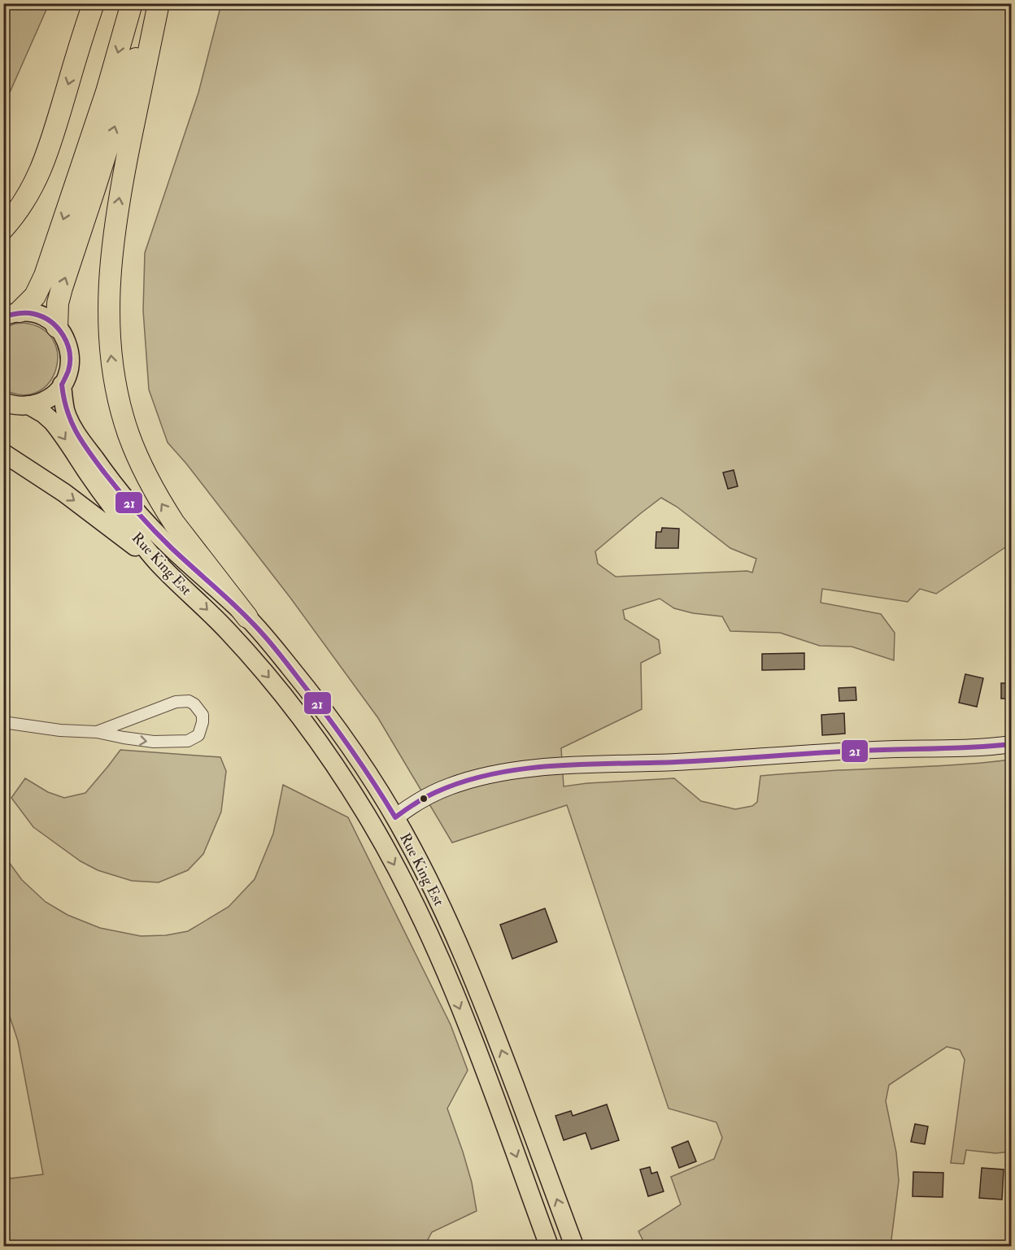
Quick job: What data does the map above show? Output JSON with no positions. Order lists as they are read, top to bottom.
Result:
{
  "streets": {
    "main road": ["Rue King Est"]
  },
  "lines": ["transit line 21"]
}
